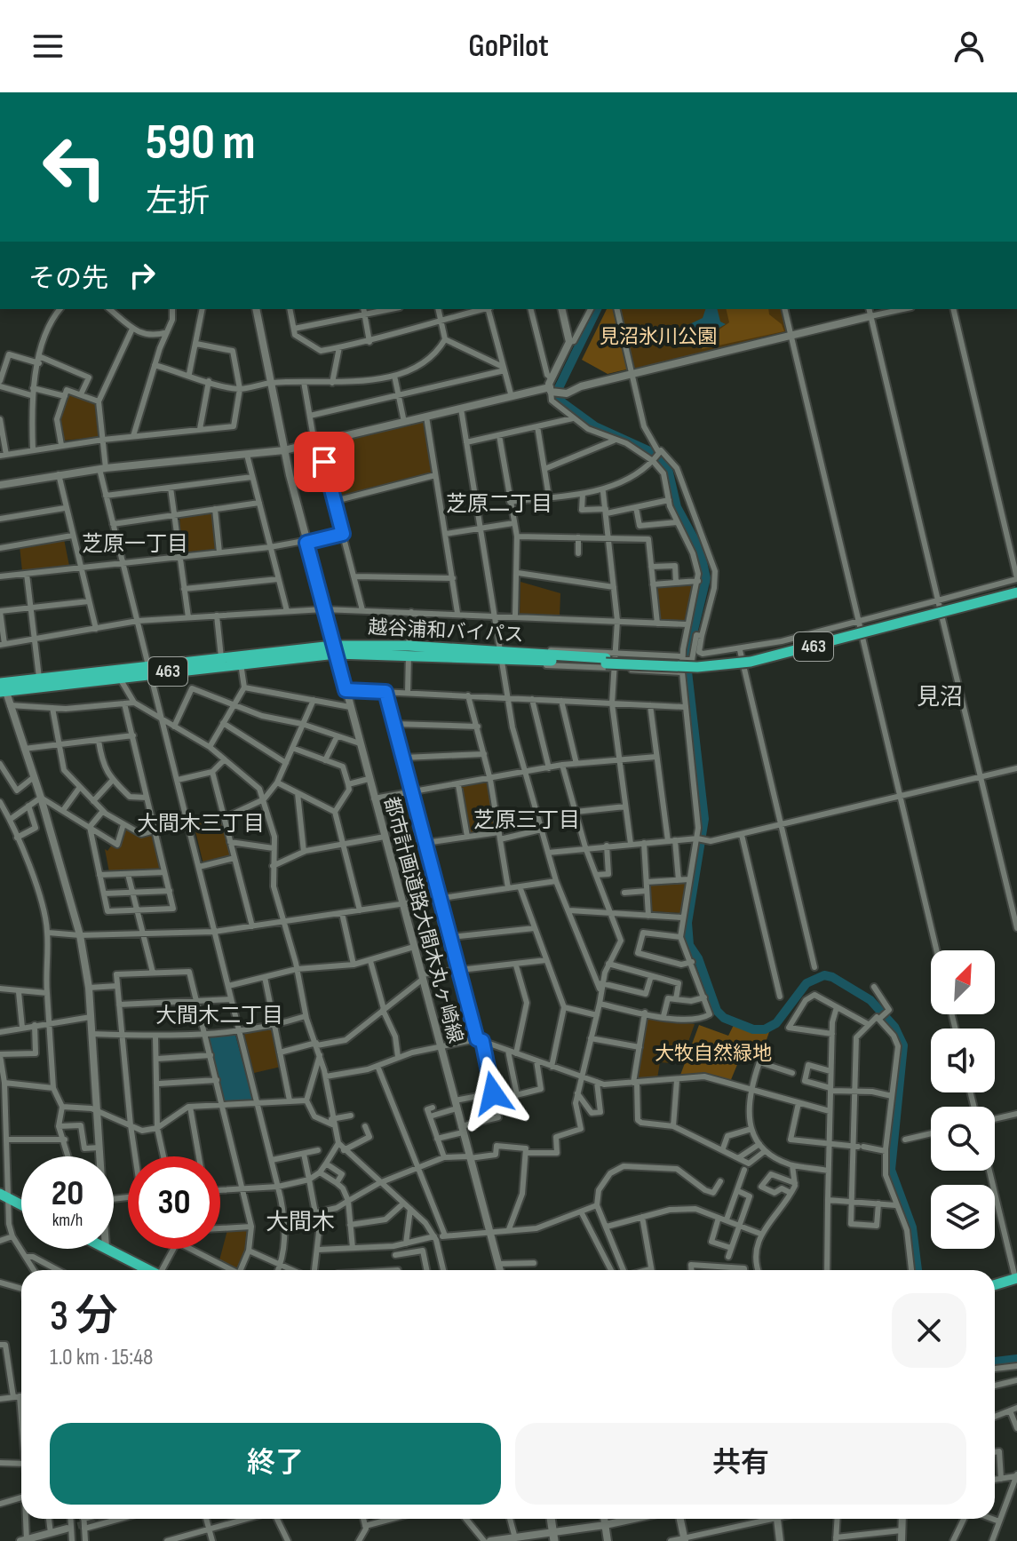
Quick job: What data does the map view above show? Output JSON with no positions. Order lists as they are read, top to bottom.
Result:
{
  "streets": {
    "highway": ["越谷浦和バイパス", "463"],
    "street": ["都市計画道路大間木丸ヶ崎線"]
  },
  "crossings": [
    ["越谷浦和バイパス", "463"],
    ["越谷浦和バイパス", "都市計画道路大間木丸ヶ崎線"]
  ],
  "districts": [
    "芝原二丁目",
    "芝原一丁目",
    "見沼",
    "芝原三丁目",
    "大間木三丁目",
    "大間木二丁目",
    "大間木"
  ],
  "parks": ["見沼氷川公園", "大牧自然緑地"],
  "north": "top right",
  "page": {
    "header": "GoPilot",
    "turn": ["590 m", "左折"],
    "then": "その先",
    "speed": "20 km/h",
    "limit": "30",
    "heading": ["3 分", "1.0 km · 15:48"],
    "buttons": ["終了", "共有"]
  }
}
